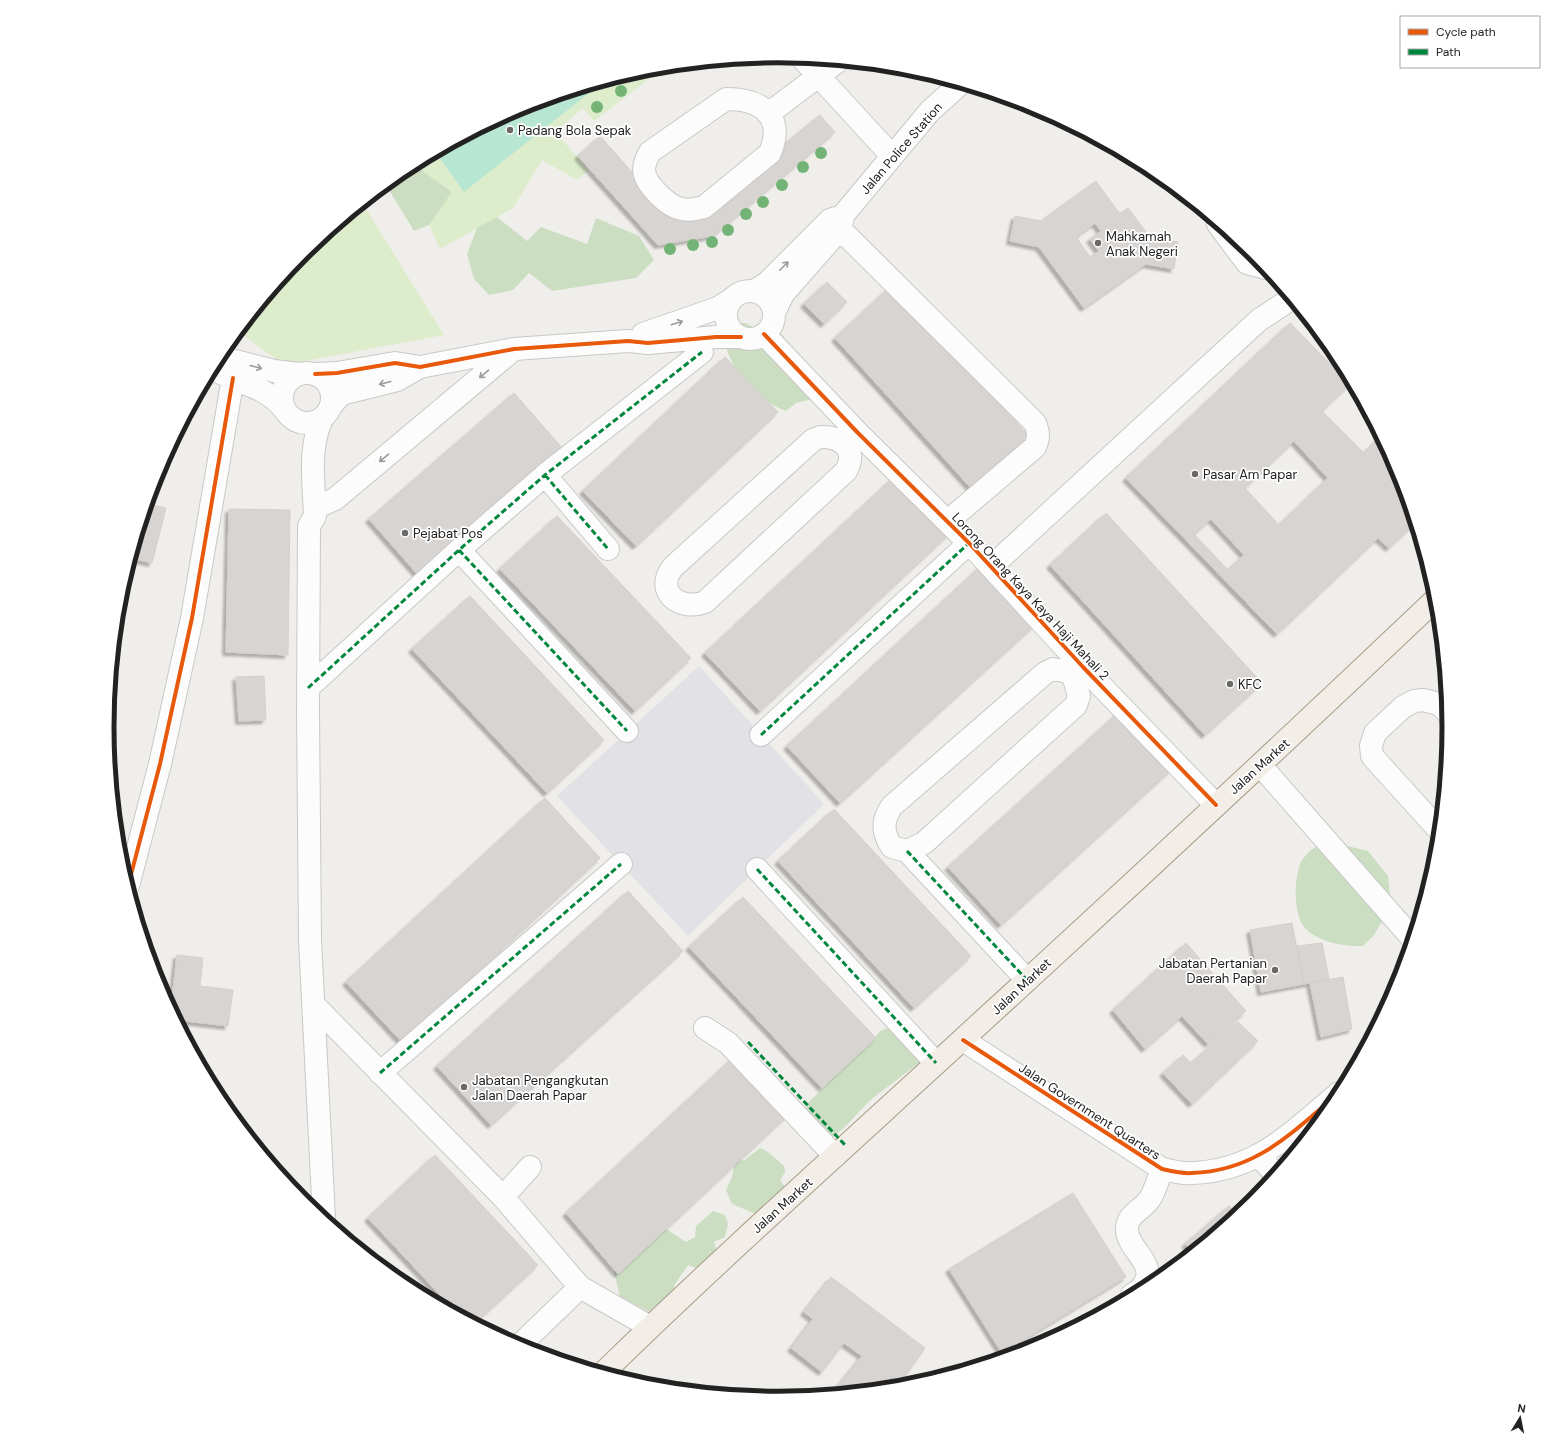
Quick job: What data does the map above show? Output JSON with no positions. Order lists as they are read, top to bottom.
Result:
{
  "streets": {
    "main road": ["Jalan Market"],
    "street": ["Jalan Police Station", "Lorong Orang Kaya Kaya Haji Mahali 2", "Jalan Government Quarters"]
  },
  "crossings": [
    ["Jalan Police Station", "Lorong Orang Kaya Kaya Haji Mahali 2"],
    ["Lorong Orang Kaya Kaya Haji Mahali 2", "Jalan Market"],
    ["Jalan Market", "Jalan Government Quarters"]
  ],
  "places": [
    "Padang Bola Sepak",
    "Mahkamah Anak Negeri",
    "Pasar Am Papar",
    "Pejabat Pos",
    "KFC",
    "Jabatan Pertanian Daerah Papar",
    "Jabatan Pengangkutan Jalan Daerah Papar"
  ],
  "legend": ["Cycle path", "Path"],
  "north": "top"
}
